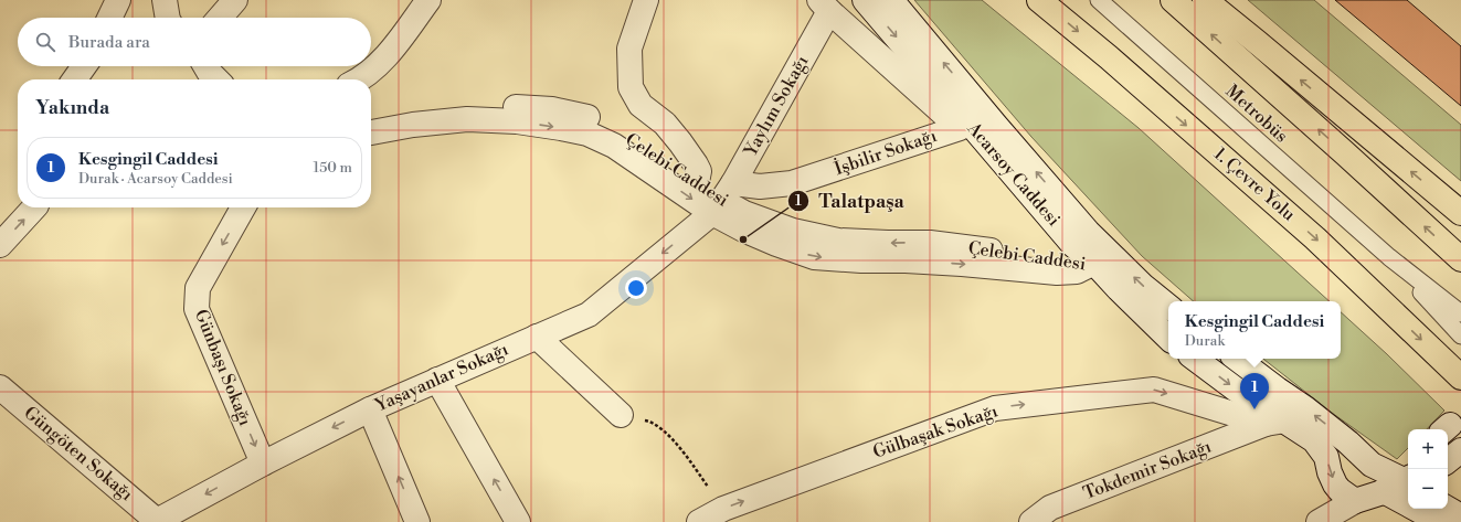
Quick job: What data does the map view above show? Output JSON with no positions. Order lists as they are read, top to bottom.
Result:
{
  "streets": {
    "highway": ["1. Çevre Yolu"],
    "street": [
      "Yaylım Sokağı",
      "İşbilir Sokağı",
      "Çelebi Caddesi",
      "Acarsoy Caddesi",
      "Günbaşı Sokağı",
      "Yaşayanlar Sokağı",
      "Gülbaşak Sokağı",
      "Güngöten Sokağı",
      "Tokdemir Sokağı"
    ],
    "lane": ["Metrobüs"]
  },
  "crossings": [
    ["Yaylım Sokağı", "İşbilir Sokağı"],
    ["Yaylım Sokağı", "Çelebi Caddesi"],
    ["Yaylım Sokağı", "Yaşayanlar Sokağı"],
    ["İşbilir Sokağı", "Çelebi Caddesi"],
    ["İşbilir Sokağı", "Yaşayanlar Sokağı"],
    ["Çelebi Caddesi", "Acarsoy Caddesi"],
    ["Çelebi Caddesi", "Yaşayanlar Sokağı"],
    ["Günbaşı Sokağı", "Yaşayanlar Sokağı"],
    ["Yaşayanlar Sokağı", "Güngöten Sokağı"],
    ["Gülbaşak Sokağı", "Tokdemir Sokağı"]
  ],
  "one_way": ["Günbaşı Sokağı", "Yaşayanlar Sokağı", "Gülbaşak Sokağı"],
  "places": ["Talatpaşa"],
  "page": {
    "search": "Burada ara",
    "heading": "Yakında",
    "list": [
      {
        "mark": "1",
        "name": "Kesgingil Caddesi",
        "note": "Durak · Acarsoy Caddesi",
        "value": "150 m"
      }
    ],
    "popup": ["Kesgingil Caddesi", "Durak"],
    "pins": "1",
    "map_buttons": ["+", "−"]
  }
}
